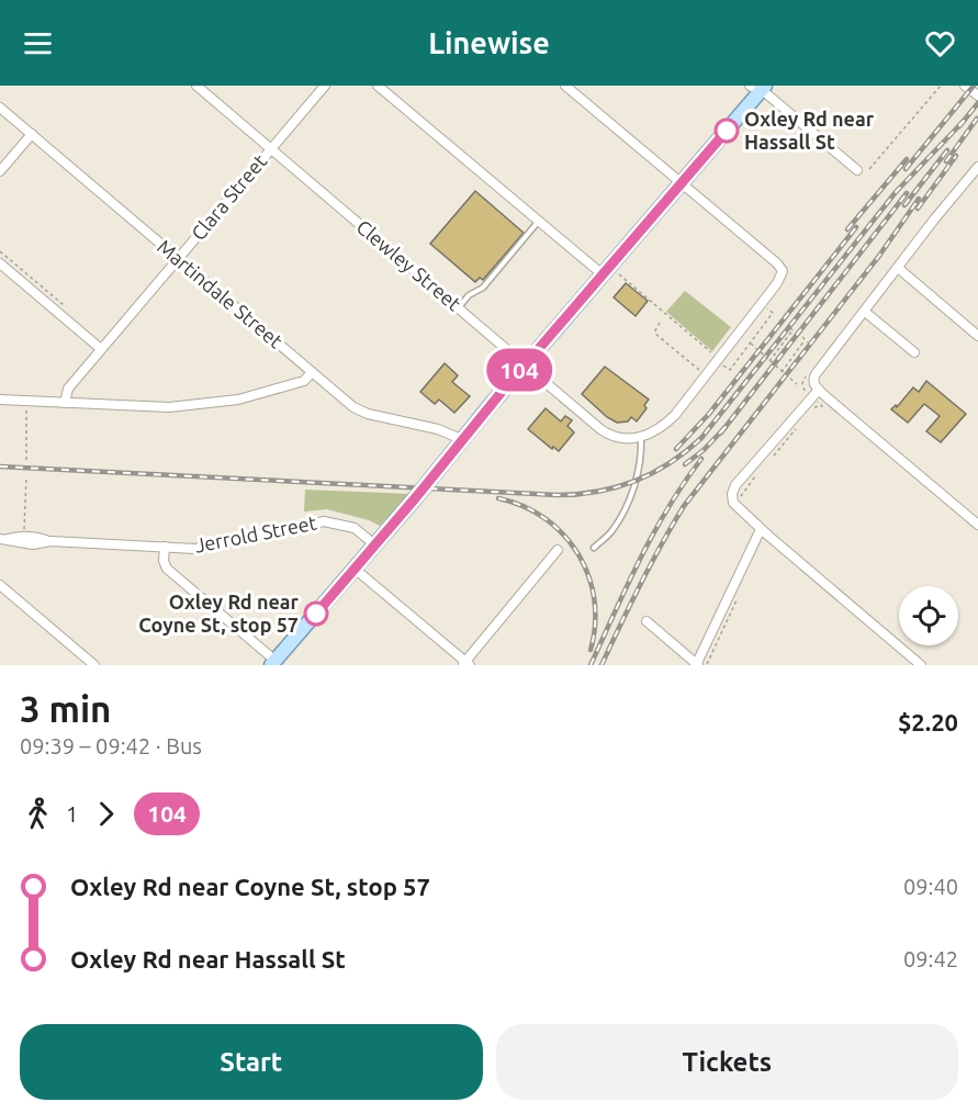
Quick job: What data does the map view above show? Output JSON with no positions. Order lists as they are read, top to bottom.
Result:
{
  "streets": {
    "street": [
      "Clara Street",
      "Clewley Street",
      "Martindale Street",
      "Jerrold Street"
    ]
  },
  "crossings": [
    ["Clara Street", "Clewley Street"],
    ["Clara Street", "Martindale Street"]
  ],
  "places": ["Oxley Rd near Hassall St", "Oxley Rd near Coyne St, stop 57"],
  "lines": ["bus line 104"],
  "page": {
    "header": "Linewise",
    "on_map": "104",
    "heading": ["3 min", "09:39 – 09:42 · Bus", "$2.20"],
    "legs": ["1", "104"],
    "list": [
      {
        "name": "Oxley Rd near Coyne St, stop 57",
        "value": "09:40"
      },
      {
        "name": "Oxley Rd near Hassall St",
        "value": "09:42"
      }
    ],
    "buttons": ["Start", "Tickets"]
  }
}
